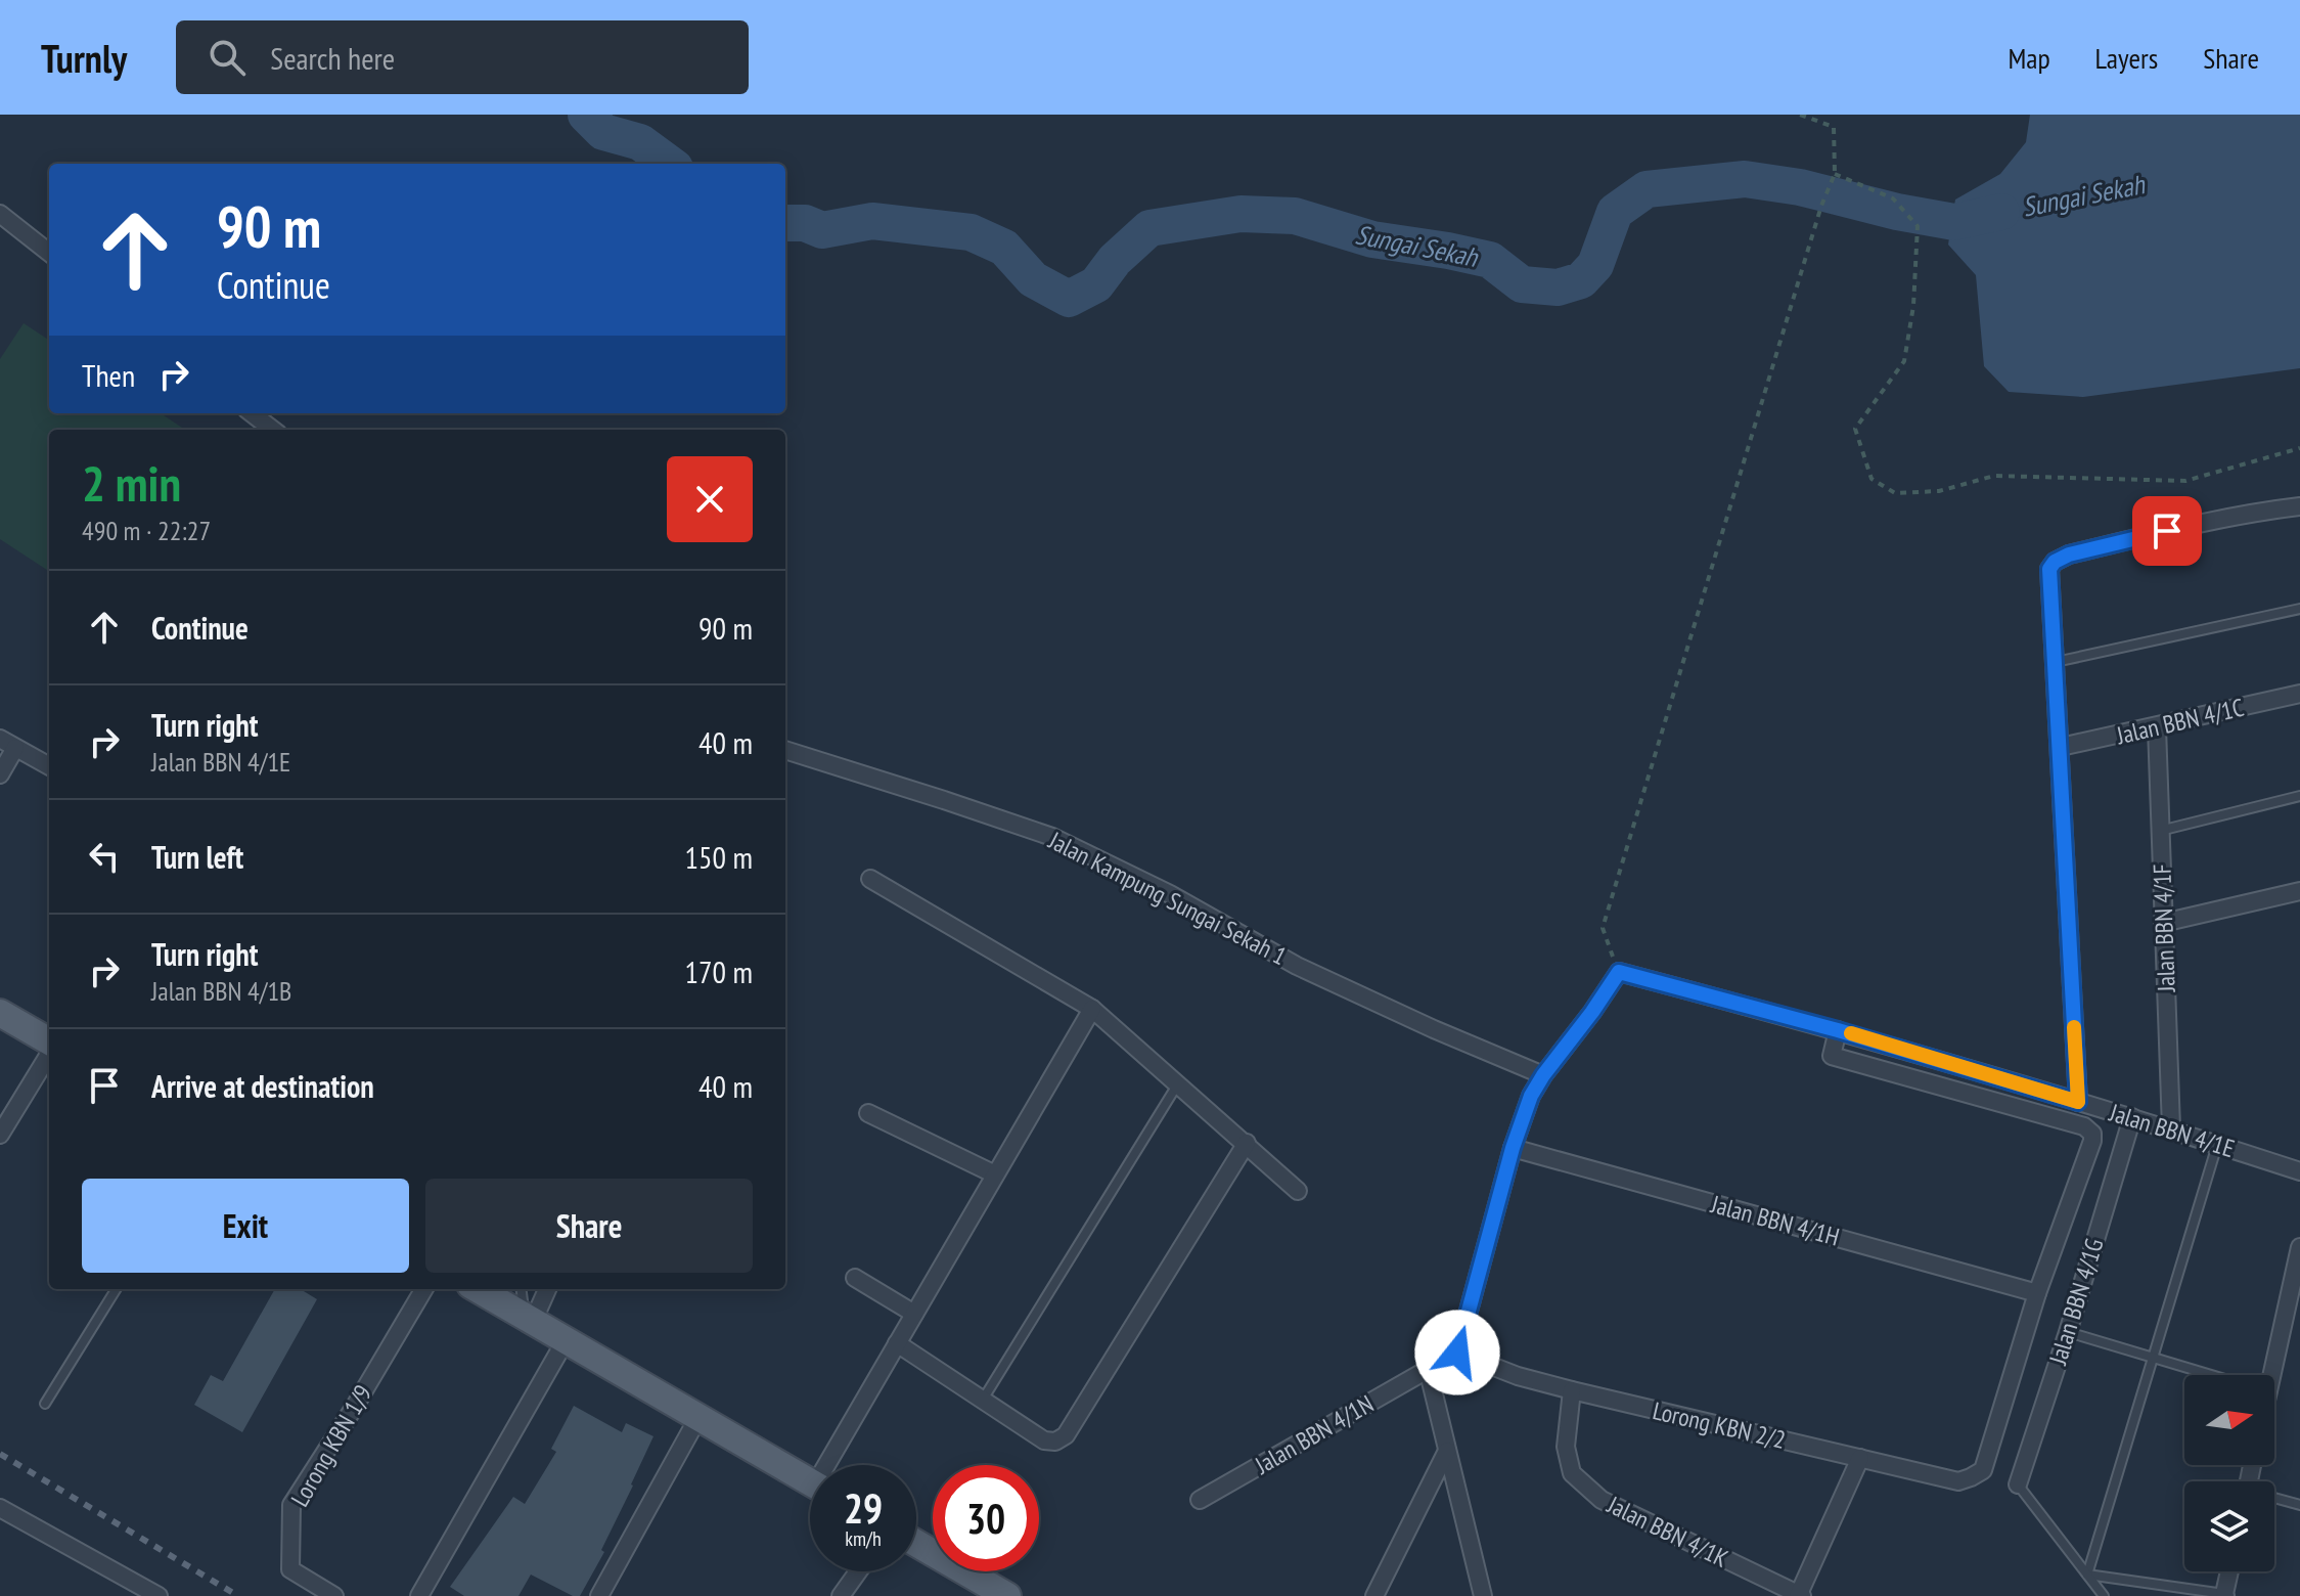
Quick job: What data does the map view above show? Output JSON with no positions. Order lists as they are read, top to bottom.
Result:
{
  "streets": {
    "street": [
      "Jalan BBN 4/1C",
      "Jalan Kampung Sungai Sekah 1",
      "Jalan BBN 4/1F",
      "Jalan BBN 4/1E",
      "Jalan BBN 4/1H",
      "Jalan BBN 4/1G",
      "Lorong KBN 2/2",
      "Jalan BBN 4/1N",
      "Lorong KBN 1/9",
      "Jalan BBN 4/1K"
    ]
  },
  "crossings": [
    ["Jalan BBN 4/1C", "Jalan BBN 4/1F"],
    ["Jalan BBN 4/1F", "Jalan BBN 4/1E"],
    ["Jalan BBN 4/1E", "Jalan BBN 4/1G"],
    ["Jalan BBN 4/1H", "Lorong KBN 2/2"],
    ["Lorong KBN 2/2", "Jalan BBN 4/1K"]
  ],
  "water": ["Sungai Sekah"],
  "north": "right",
  "page": {
    "header": "Turnly",
    "search": "Search here",
    "nav": ["Map", "Layers", "Share"],
    "turn": ["90 m", "Continue"],
    "then": "Then",
    "heading": ["2 min", "490 m · 22:27"],
    "list": [
      {
        "name": "Continue",
        "value": "90 m"
      },
      {
        "name": "Turn right",
        "note": "Jalan BBN 4/1E",
        "value": "40 m"
      },
      {
        "name": "Turn left",
        "value": "150 m"
      },
      {
        "name": "Turn right",
        "note": "Jalan BBN 4/1B",
        "value": "170 m"
      },
      {
        "name": "Arrive at destination",
        "value": "40 m"
      }
    ],
    "buttons": ["Exit", "Share"],
    "speed": "29 km/h",
    "limit": "30"
  }
}
